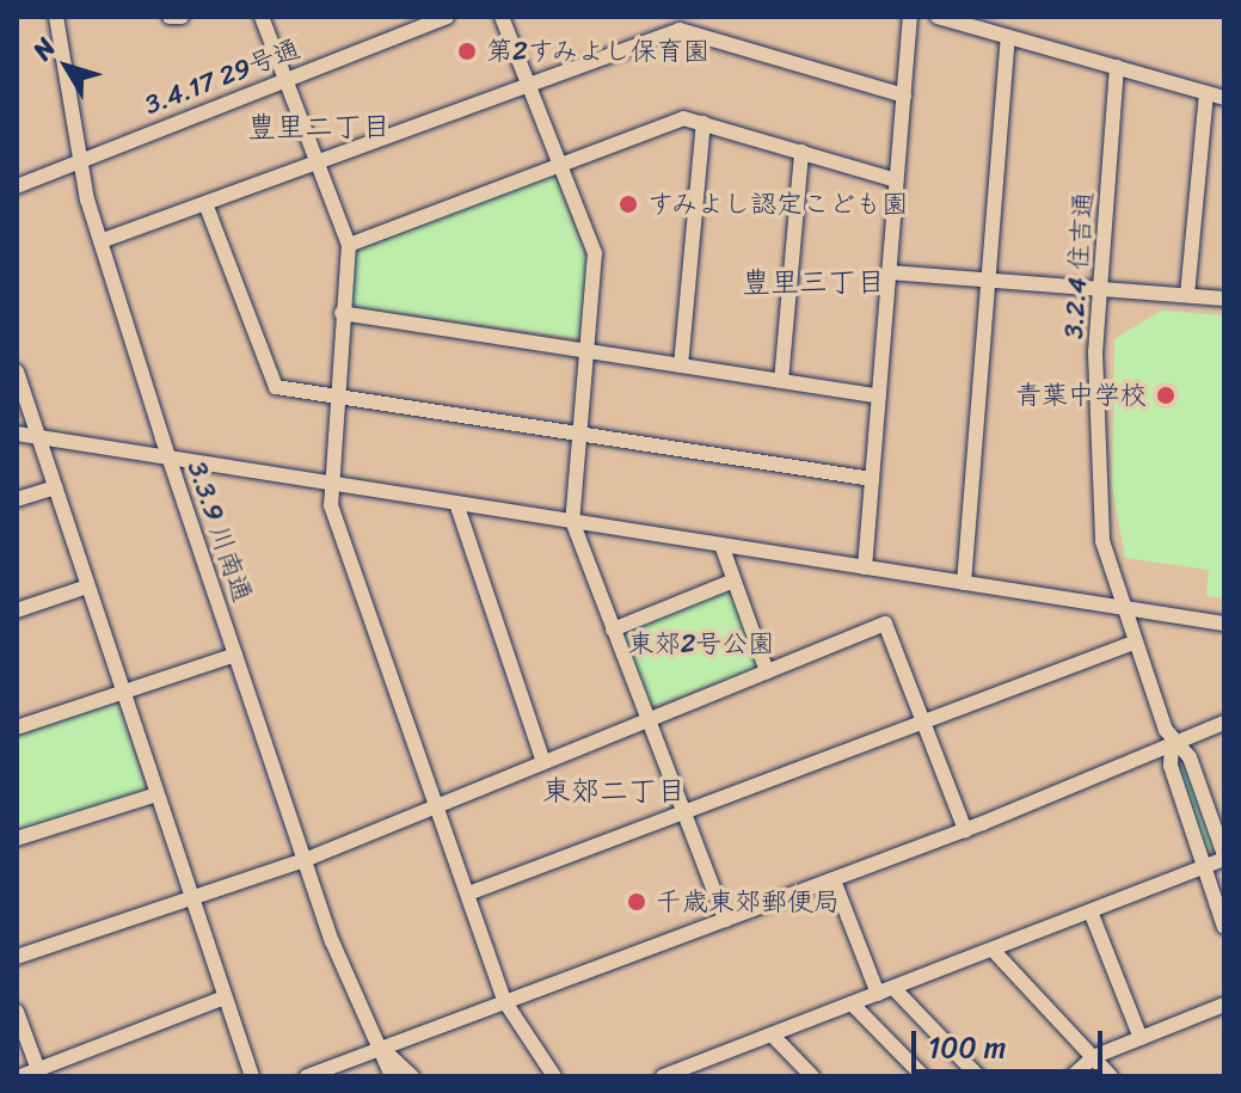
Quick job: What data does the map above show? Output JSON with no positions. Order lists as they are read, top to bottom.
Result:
{
  "streets": {
    "street": ["3.4.17 29号通", "3.2.4 住吉通", "3.3.9 川南通"]
  },
  "crossings": [
    ["3.4.17 29号通", "3.3.9 川南通"]
  ],
  "districts": ["豊里二丁目", "豊里三丁目", "東郊二丁目"],
  "parks": ["東郊2号公園"],
  "places": [
    "第2すみよし保育園",
    "すみよし認定こども園",
    "青葉中学校",
    "千歳東郊郵便局"
  ],
  "scale_bar": "100 m",
  "north": "top left"
}
